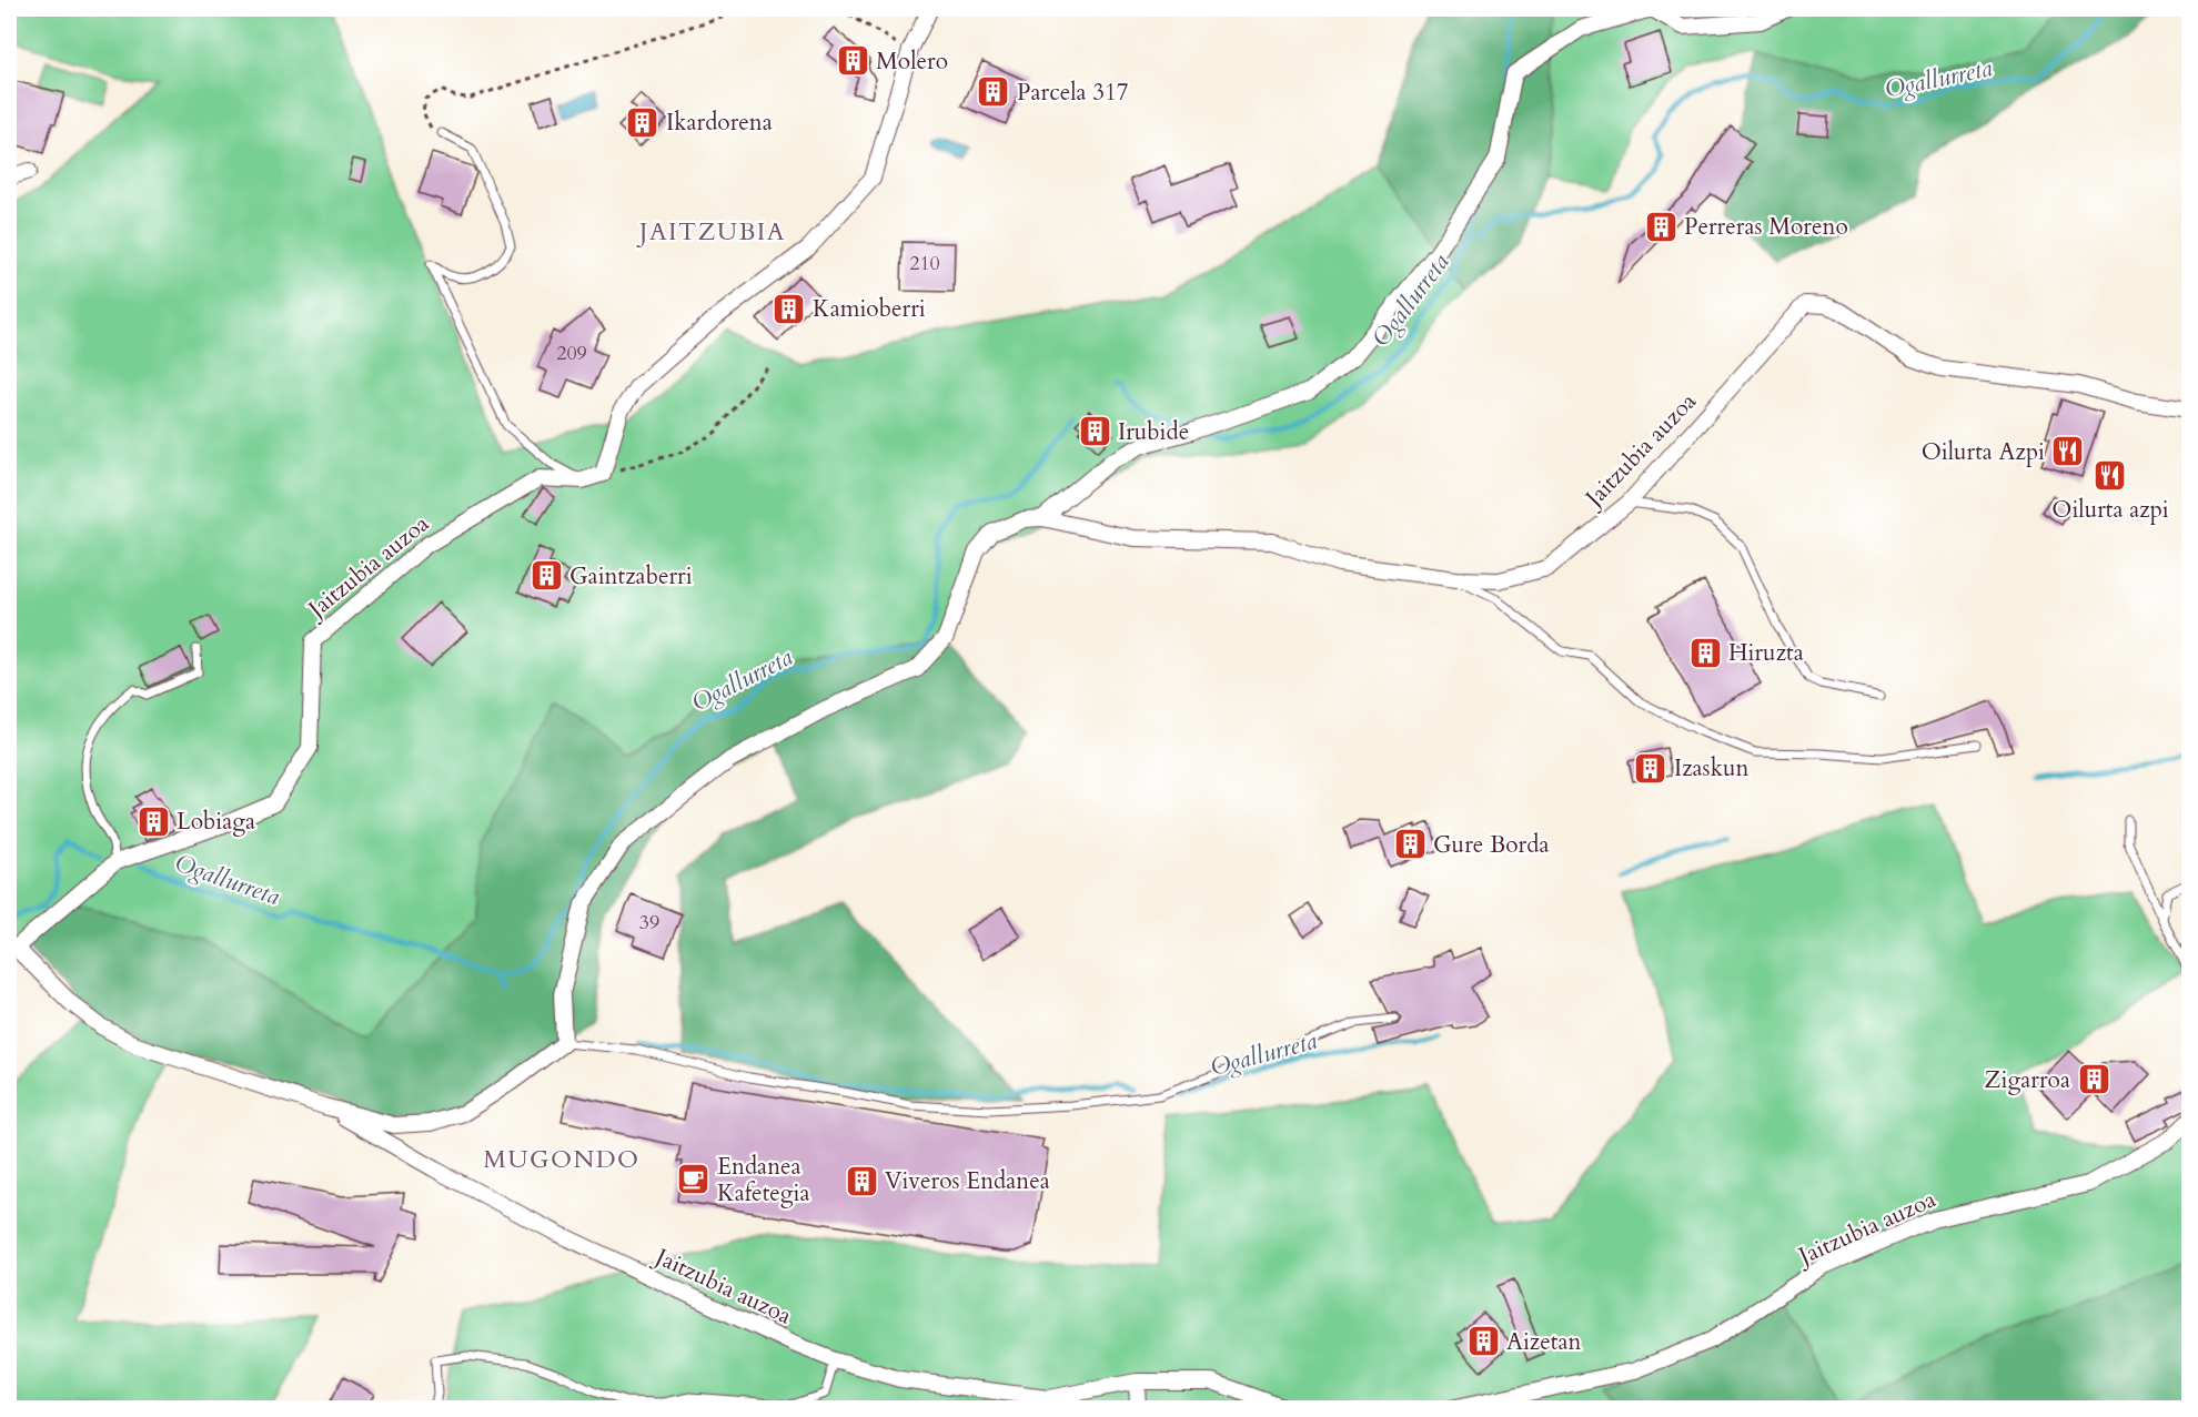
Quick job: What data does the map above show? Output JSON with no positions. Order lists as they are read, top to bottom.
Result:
{
  "streets": {
    "street": ["Jaitzubia auzoa"]
  },
  "districts": ["JAITZUBIA", "MUGONDO"],
  "water": ["Ogallurreta"],
  "places": {
    "building": [
      "Molero",
      "Parcela 317",
      "Ikardorena",
      "Perreras Moreno",
      "Kamioberri",
      "Irubide",
      "Gaintzaberri",
      "Hiruzta",
      "Izaskun",
      "Lobiaga",
      "Gure Borda",
      "Zigarroa",
      "Viveros Endanea",
      "Aizetan"
    ],
    "restaurant": ["Oilurta Azpi", "Oilurta azpi"],
    "cafe": ["Endanea Kafetegia"]
  },
  "house_numbers": ["210", "209", "39"]
}
